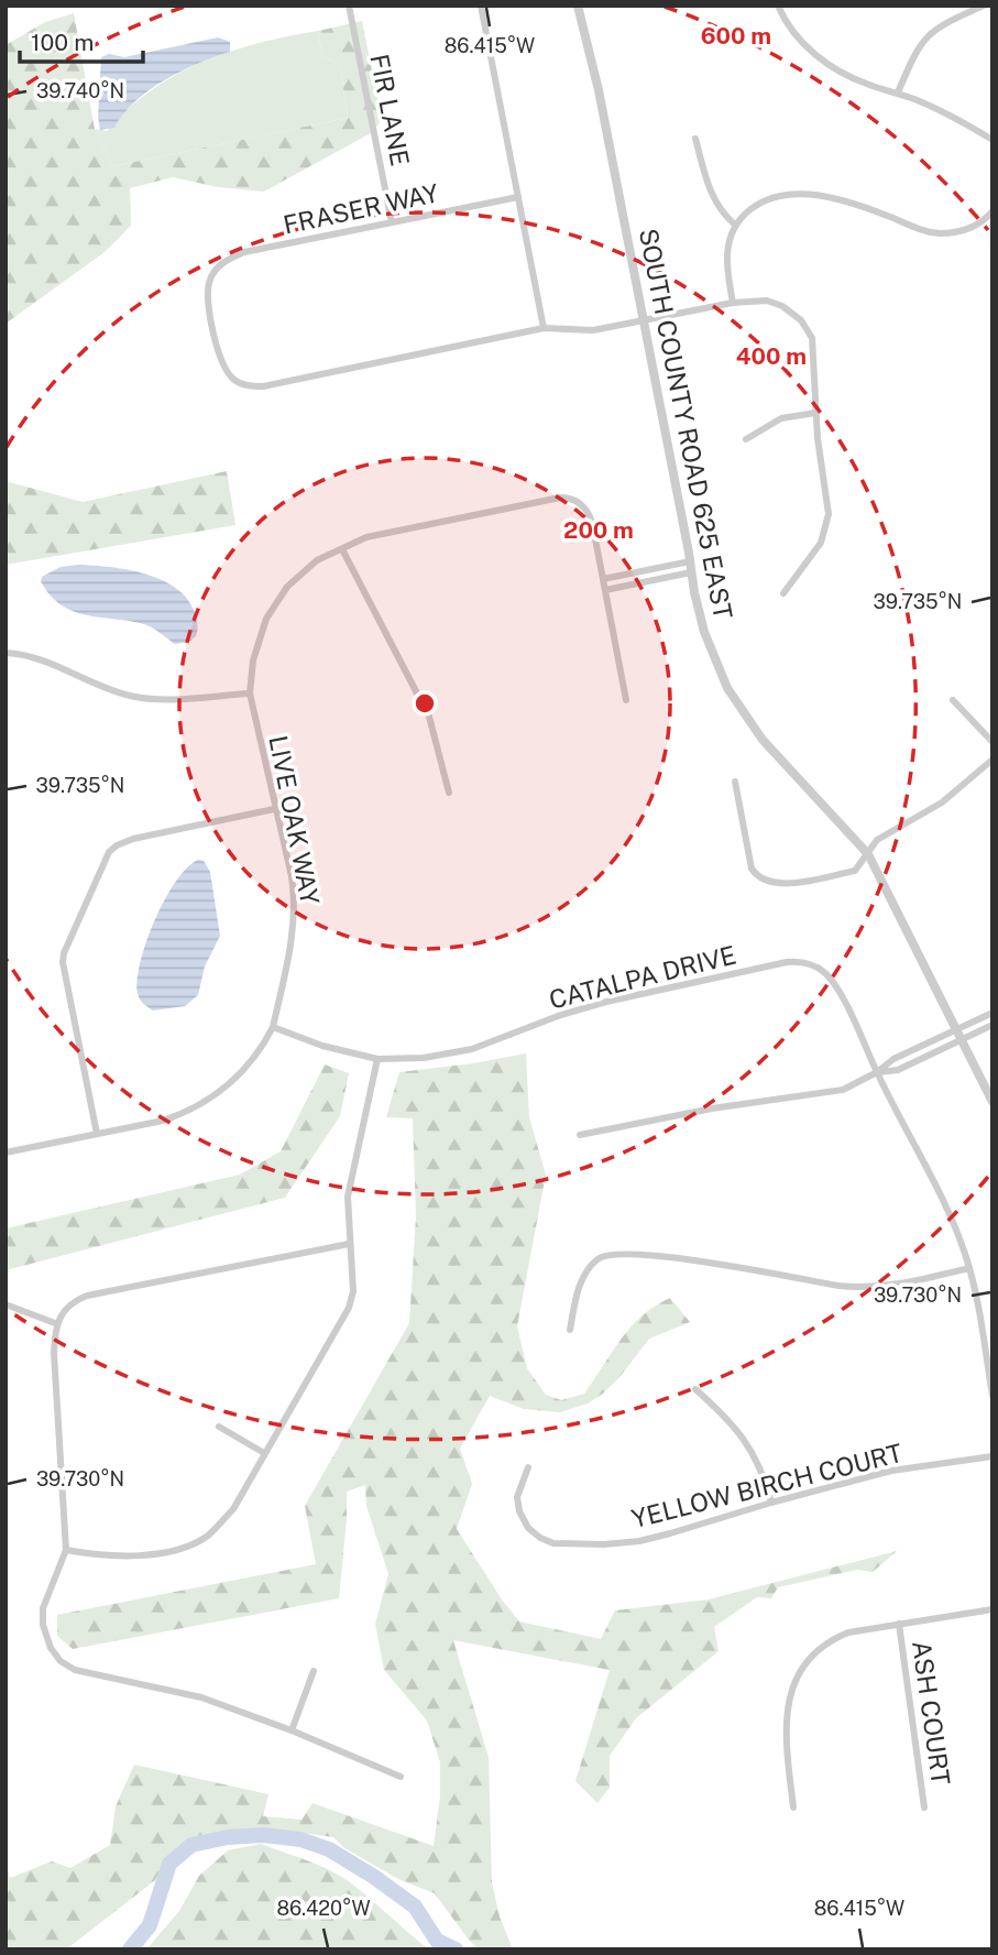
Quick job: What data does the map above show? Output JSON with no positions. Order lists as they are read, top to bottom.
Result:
{
  "streets": {
    "street": [
      "FIR LANE",
      "FRASER WAY",
      "SOUTH COUNTY ROAD 625 EAST",
      "LIVE OAK WAY",
      "CATALPA DRIVE",
      "YELLOW BIRCH COURT",
      "ASH COURT"
    ]
  },
  "crossings": [
    ["FIR LANE", "FRASER WAY"],
    ["LIVE OAK WAY", "CATALPA DRIVE"]
  ],
  "scale_bar": "100 m",
  "coordinates": [
    "86.415°W",
    "39.740°N",
    "39.735°N",
    "39.730°N",
    "86.420°W"
  ],
  "rings": ["600 m", "400 m", "200 m"]
}
